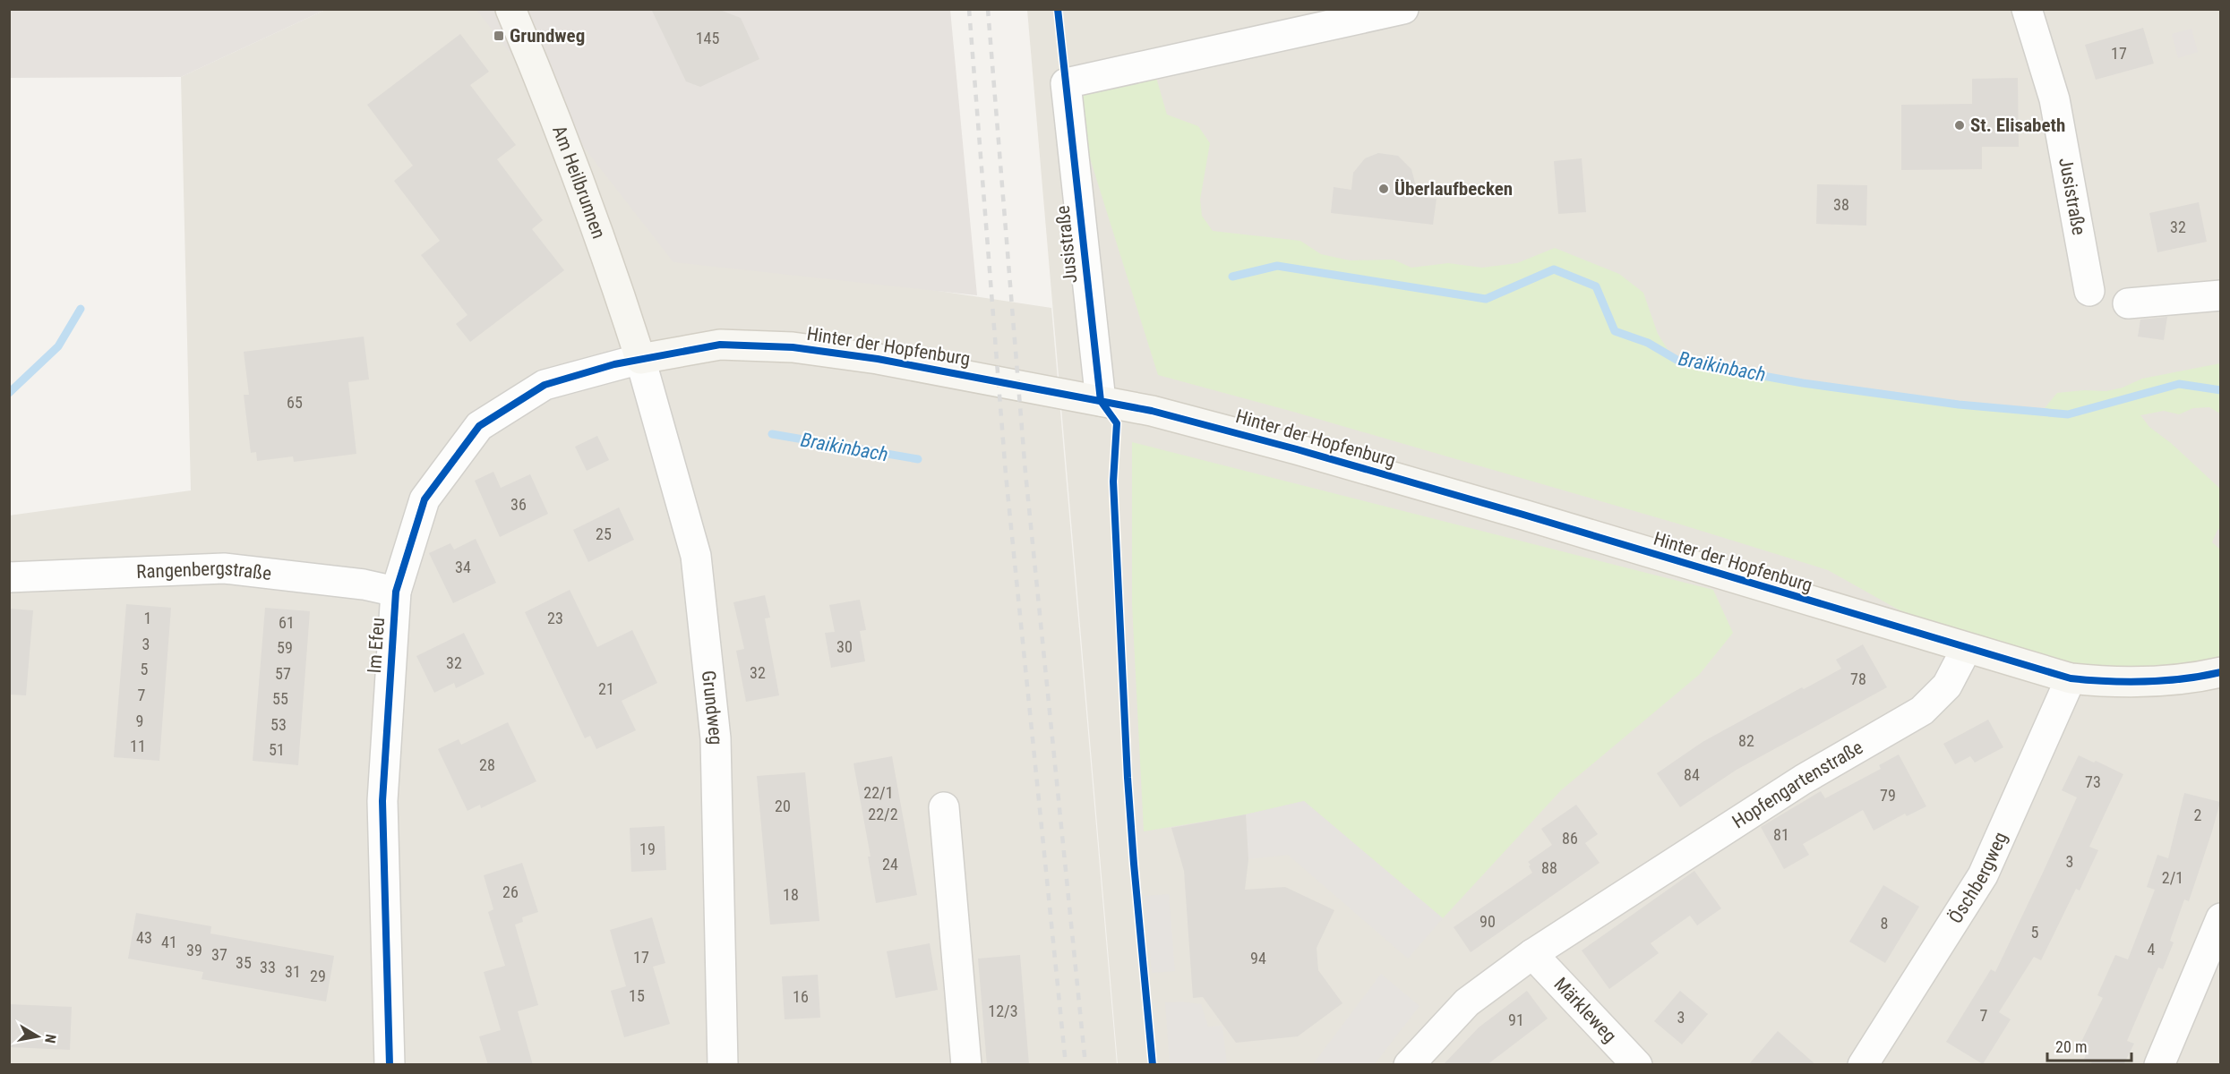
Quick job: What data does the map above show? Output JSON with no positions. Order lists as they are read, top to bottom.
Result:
{
  "streets": {
    "street": [
      "Am Heilbrunnen",
      "Jusistraße",
      "Hinter der Hopfenburg",
      "Rangenbergstraße",
      "Im Efeu",
      "Grundweg",
      "Hopfengartenstraße",
      "Öschbergweg",
      "Märkleweg"
    ]
  },
  "crossings": [
    ["Am Heilbrunnen", "Hinter der Hopfenburg"],
    ["Am Heilbrunnen", "Im Efeu"],
    ["Am Heilbrunnen", "Grundweg"],
    ["Jusistraße", "Hinter der Hopfenburg"],
    ["Hinter der Hopfenburg", "Im Efeu"],
    ["Hinter der Hopfenburg", "Grundweg"],
    ["Hinter der Hopfenburg", "Hopfengartenstraße"],
    ["Rangenbergstraße", "Im Efeu"],
    ["Im Efeu", "Grundweg"],
    ["Hopfengartenstraße", "Märkleweg"]
  ],
  "water": ["Braikinbach"],
  "places": {
    "transit": ["Grundweg"],
    "other": ["St. Elisabeth", "Überlaufbecken"]
  },
  "house_numbers": [
    "145",
    "17",
    "38",
    "32",
    "65",
    "36",
    "25",
    "34",
    "1",
    "23",
    "61",
    "3",
    "30",
    "59",
    "32",
    "5",
    "32",
    "57",
    "78",
    "21",
    "7",
    "55",
    "9",
    "53",
    "82",
    "11",
    "51",
    "28",
    "84",
    "73",
    "22/1",
    "79",
    "20",
    "22/2",
    "2",
    "81",
    "86",
    "19",
    "3",
    "24",
    "88",
    "2/1",
    "26",
    "18",
    "90",
    "8",
    "5",
    "43",
    "41",
    "4",
    "39",
    "37",
    "17",
    "94",
    "35",
    "33",
    "31",
    "29",
    "15",
    "16",
    "12/3",
    "7",
    "3",
    "91"
  ],
  "scale_bar": "20 m",
  "north": "right"
}
